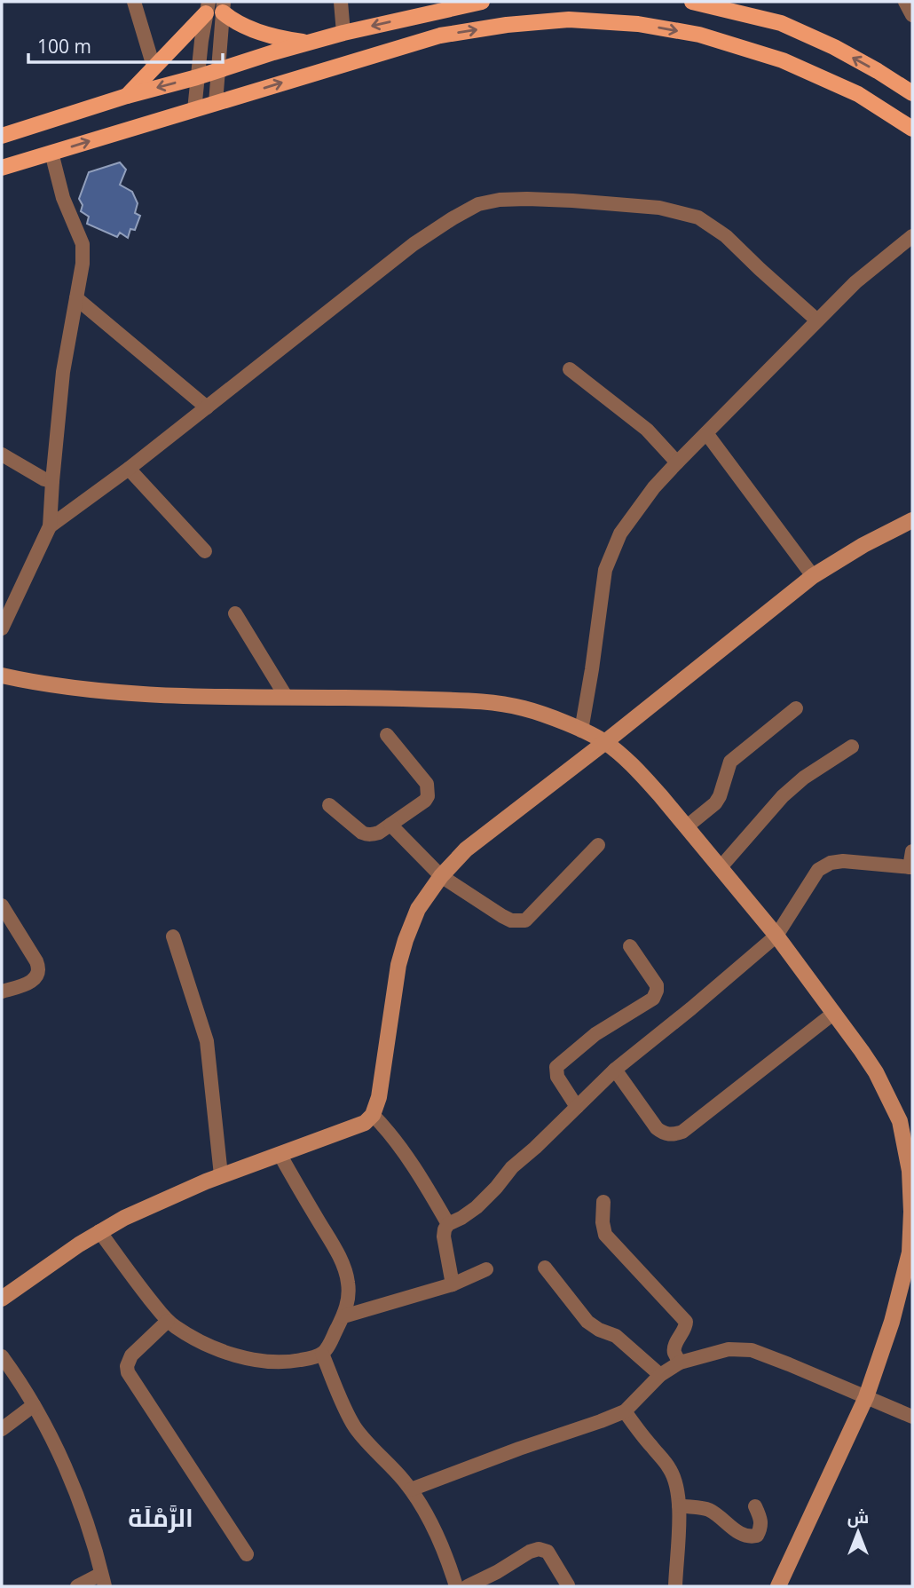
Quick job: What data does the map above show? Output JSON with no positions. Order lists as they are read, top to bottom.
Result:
{
  "districts": ["الرَّمْلَة"],
  "scale_bar": "100 m",
  "north": "top"
}
